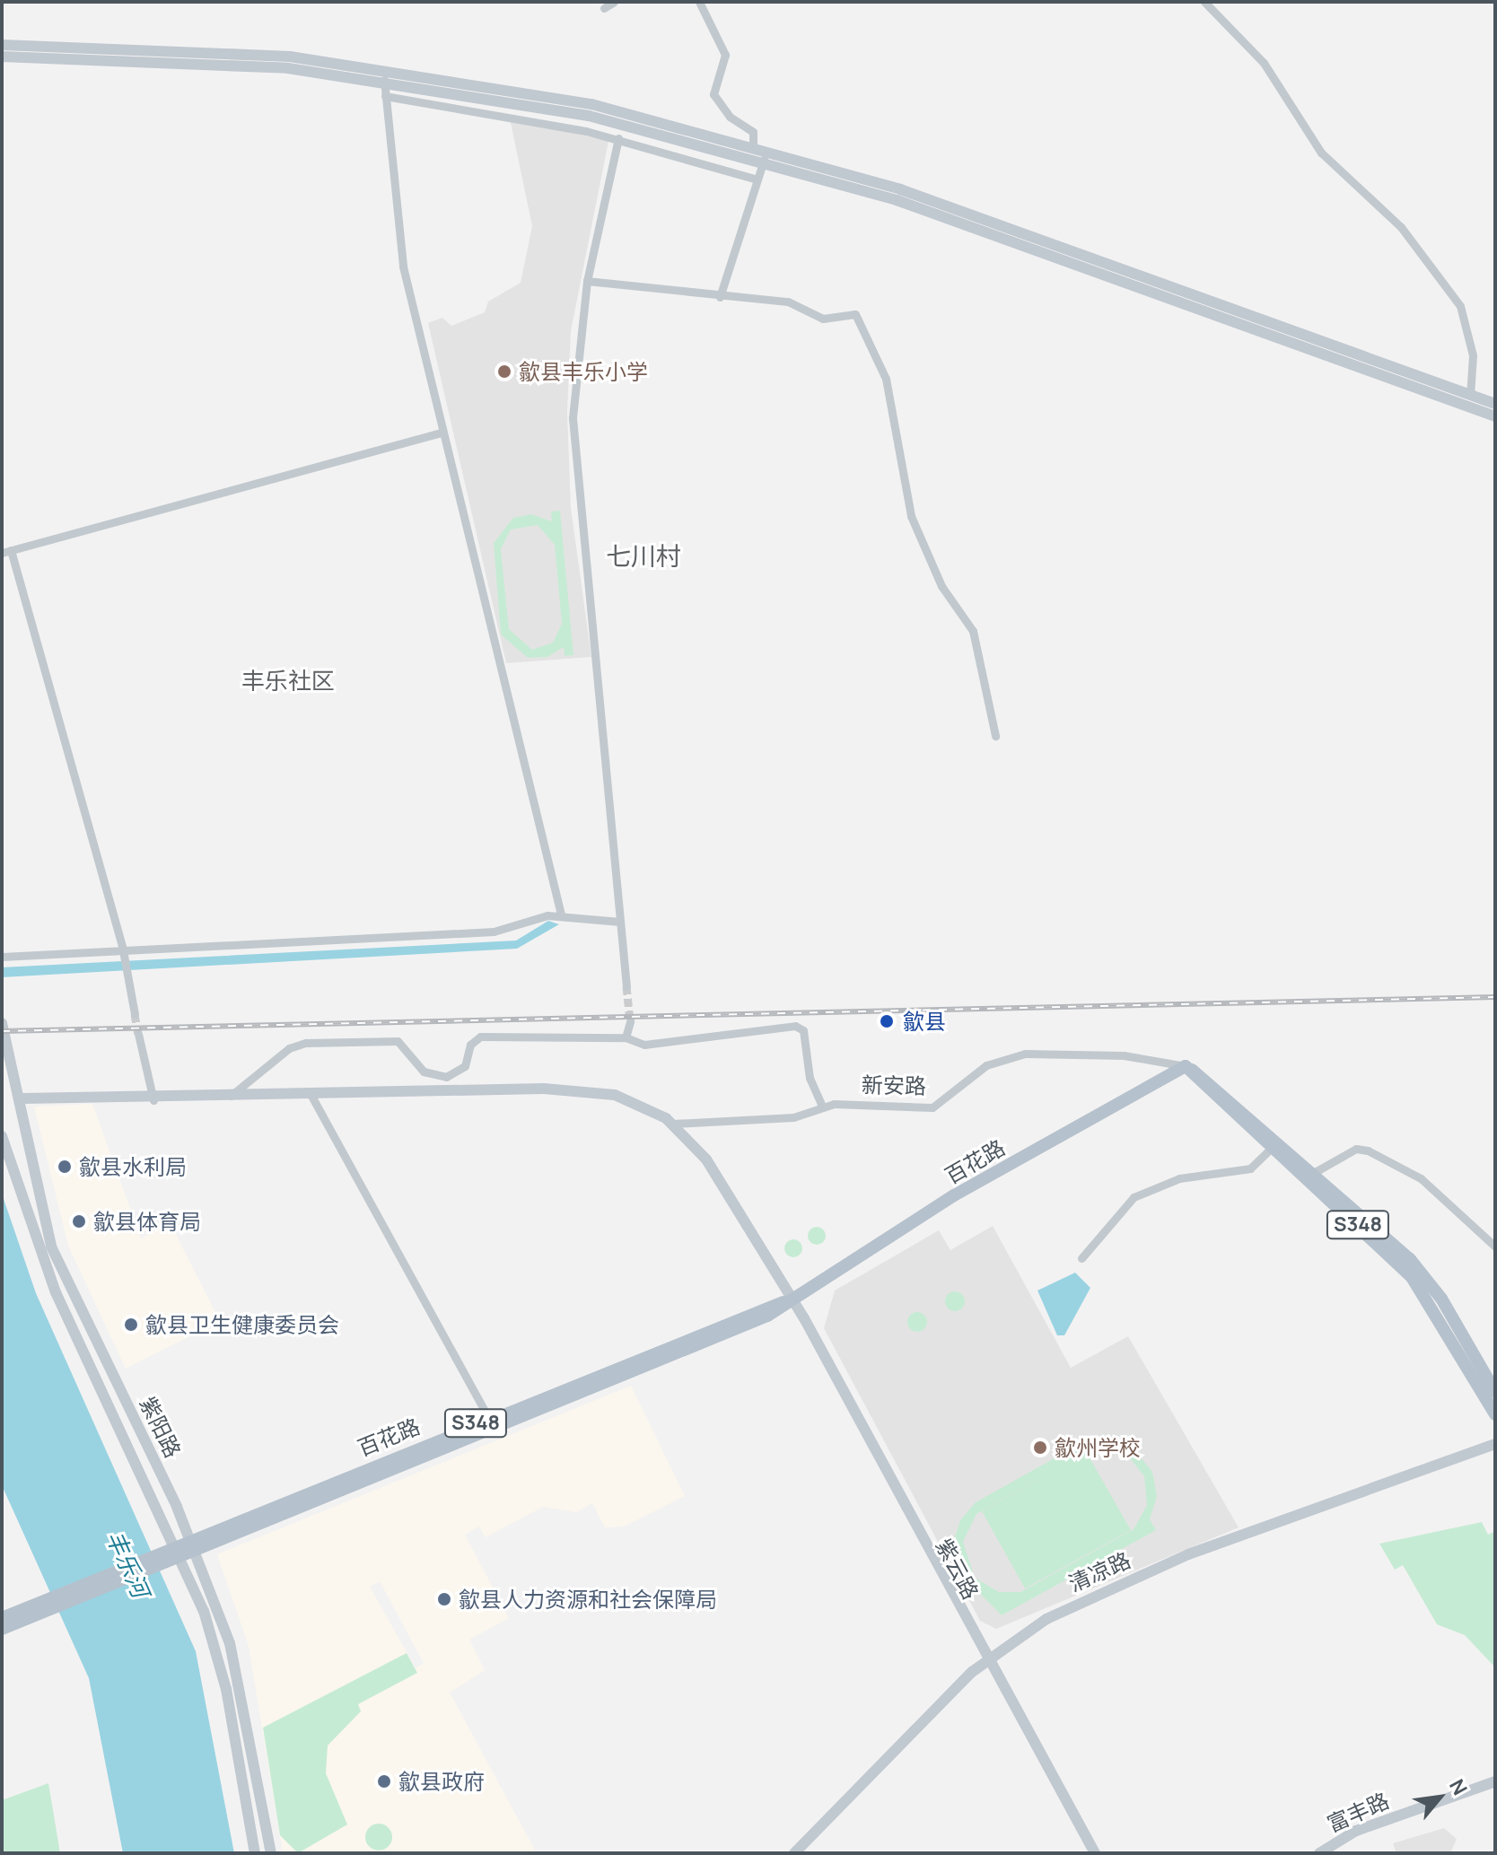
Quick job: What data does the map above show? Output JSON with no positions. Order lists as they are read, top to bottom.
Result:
{
  "streets": {
    "main road": [
      "新安路",
      "百花路",
      "S348",
      "紫阳路",
      "紫云路",
      "清凉路",
      "富丰路"
    ]
  },
  "crossings": [
    ["新安路", "百花路"],
    ["新安路", "S348"],
    ["新安路", "紫云路"],
    ["百花路", "S348"],
    ["百花路", "紫阳路"],
    ["百花路", "紫云路"],
    ["紫阳路", "紫云路"],
    ["紫云路", "清凉路"]
  ],
  "districts": ["七川村", "丰乐社区"],
  "water": ["丰乐河"],
  "places": [
    "歙县丰乐小学",
    "歙县",
    "歙县水利局",
    "歙县体育局",
    "歙县卫生健康委员会",
    "歙州学校",
    "歙县人力资源和社会保障局",
    "歙县政府"
  ],
  "north": "top right"
}
